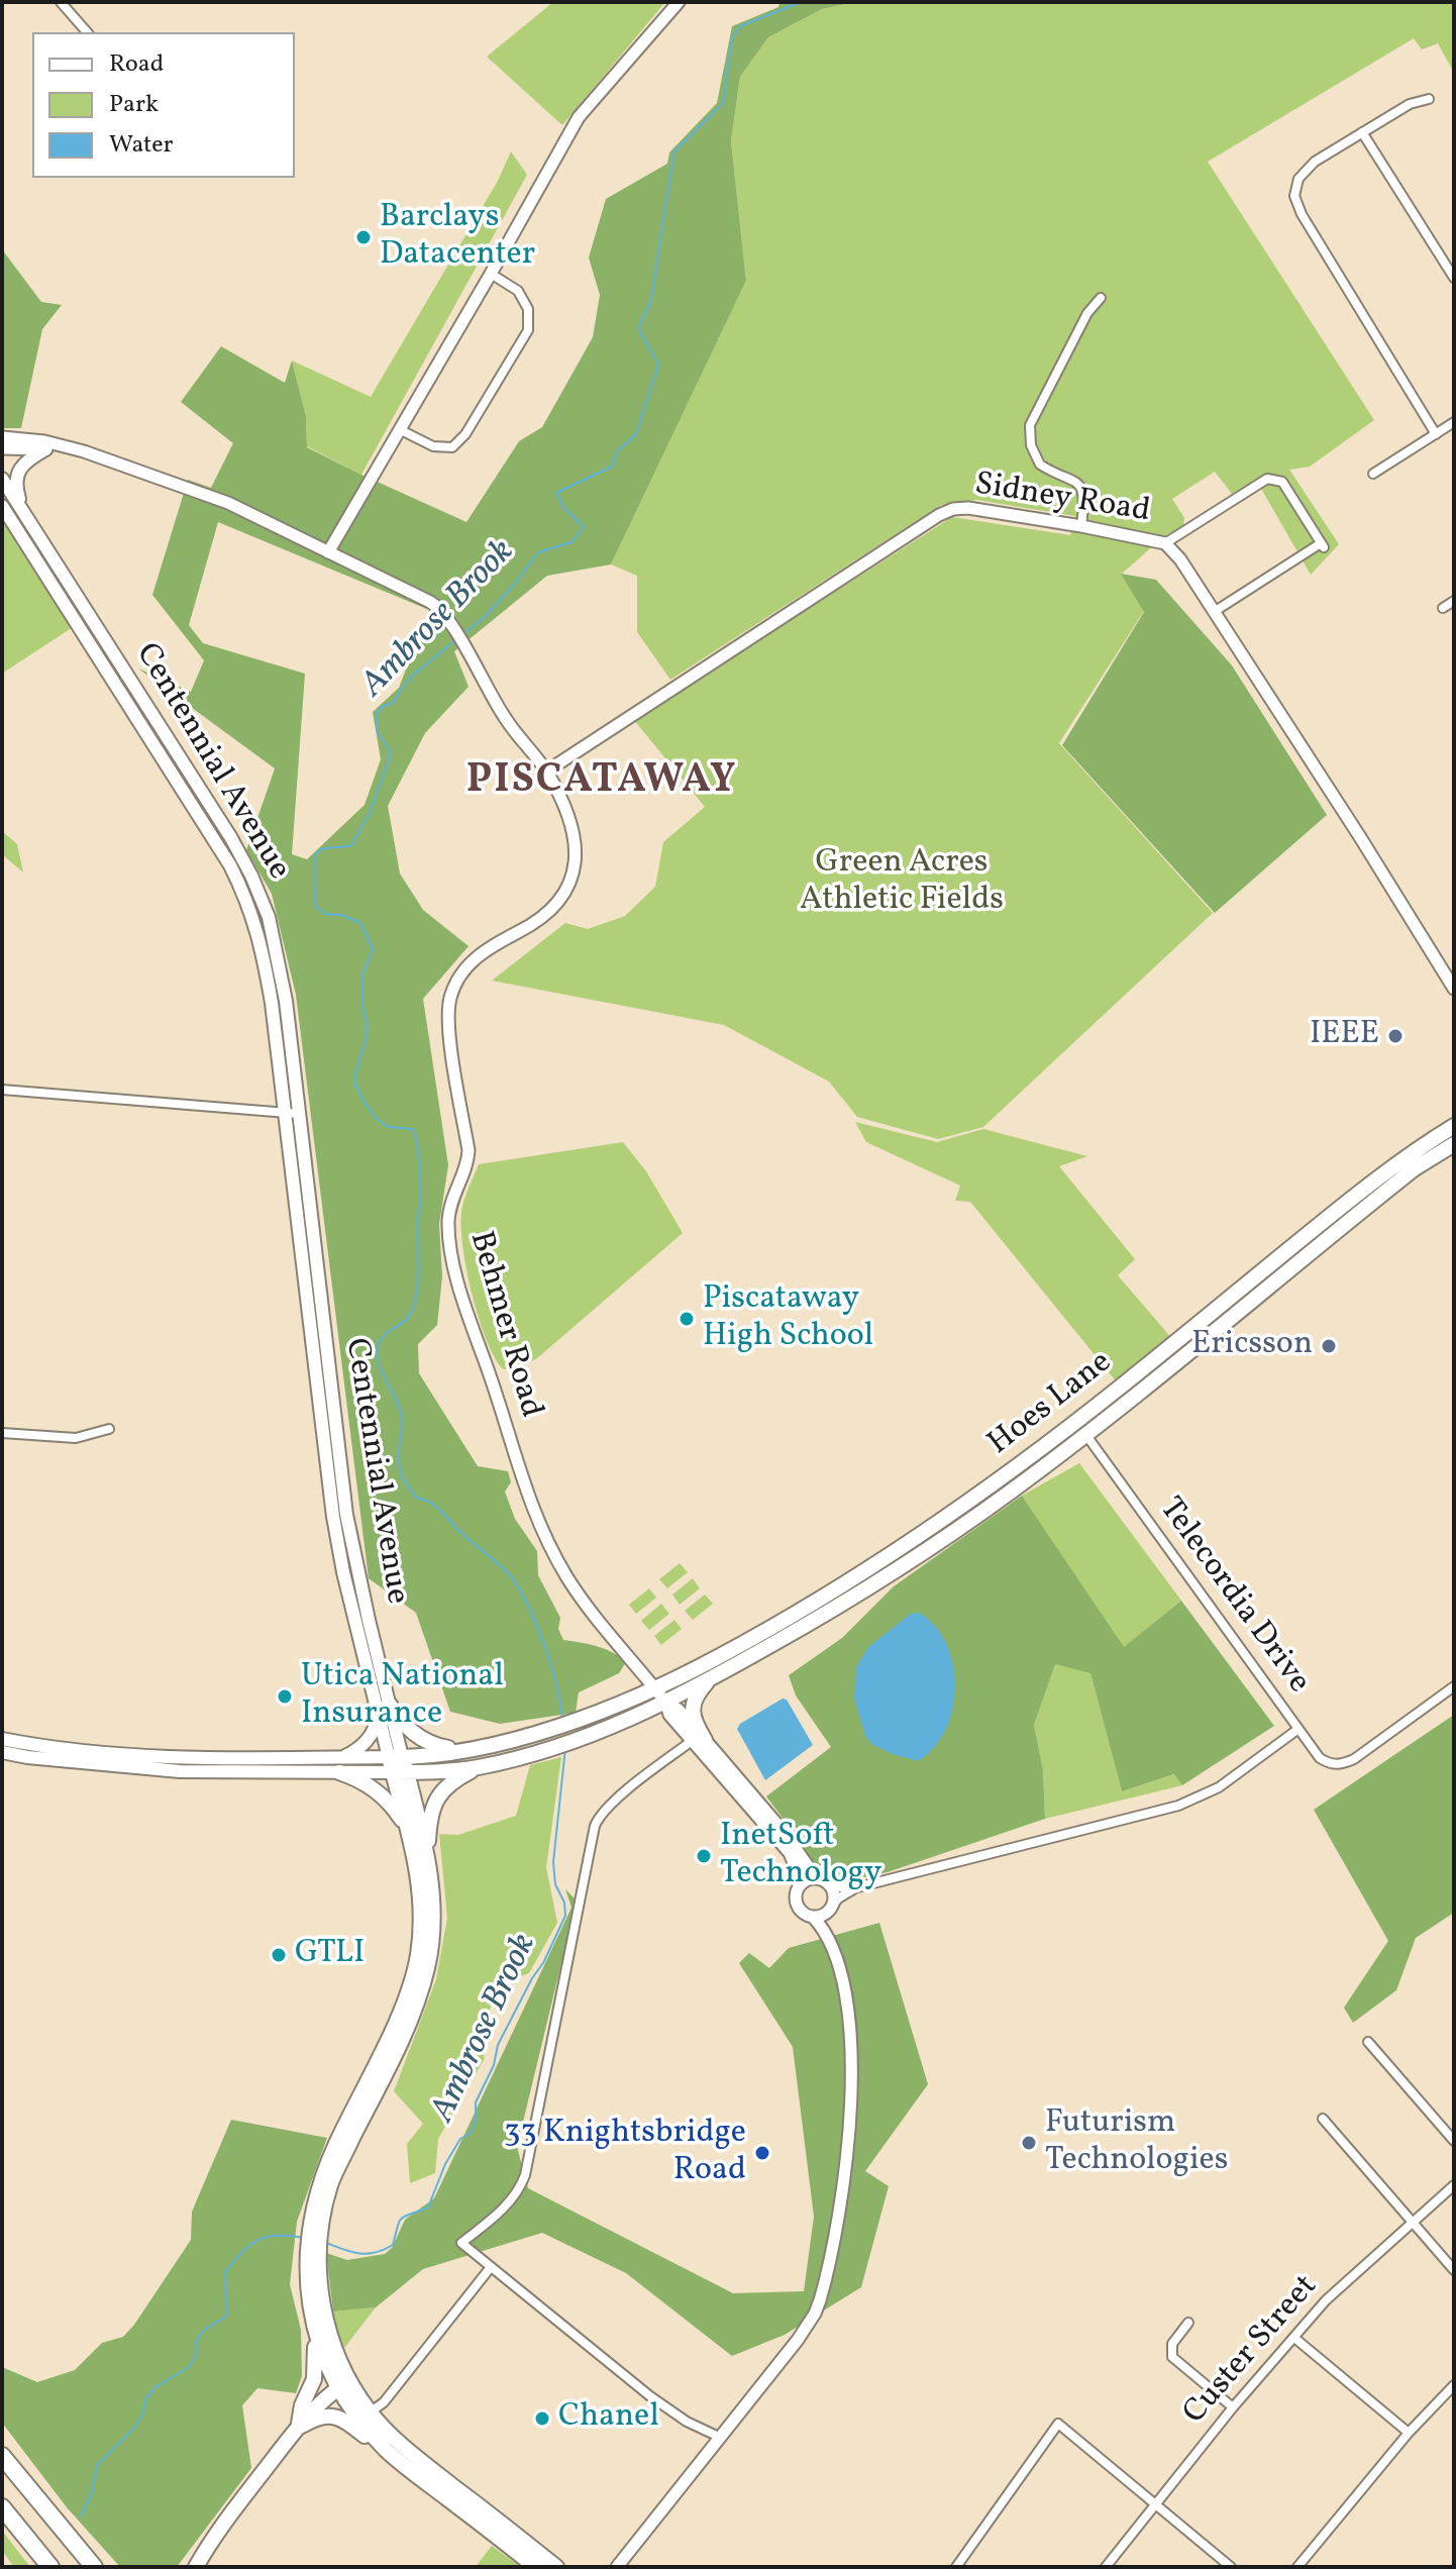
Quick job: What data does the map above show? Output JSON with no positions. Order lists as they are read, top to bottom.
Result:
{
  "streets": {
    "highway": ["Centennial Avenue", "Hoes Lane"],
    "street": [
      "Sidney Road",
      "Behmer Road",
      "Telecordia Drive",
      "Custer Street"
    ]
  },
  "crossings": [
    ["Sidney Road", "Behmer Road"],
    ["Centennial Avenue", "Hoes Lane"],
    ["Behmer Road", "Hoes Lane"],
    ["Hoes Lane", "Telecordia Drive"]
  ],
  "districts": ["PISCATAWAY"],
  "water": ["Ambrose Brook"],
  "parks": ["Green Acres Athletic Fields"],
  "places": [
    "Barclays Datacenter",
    "IEEE",
    "Piscataway High School",
    "Ericsson",
    "Utica National Insurance",
    "InetSoft Technology",
    "GTLI",
    "Futurism Technologies",
    "33 Knightsbridge Road",
    "Chanel"
  ],
  "legend": ["Road", "Park", "Water"]
}
